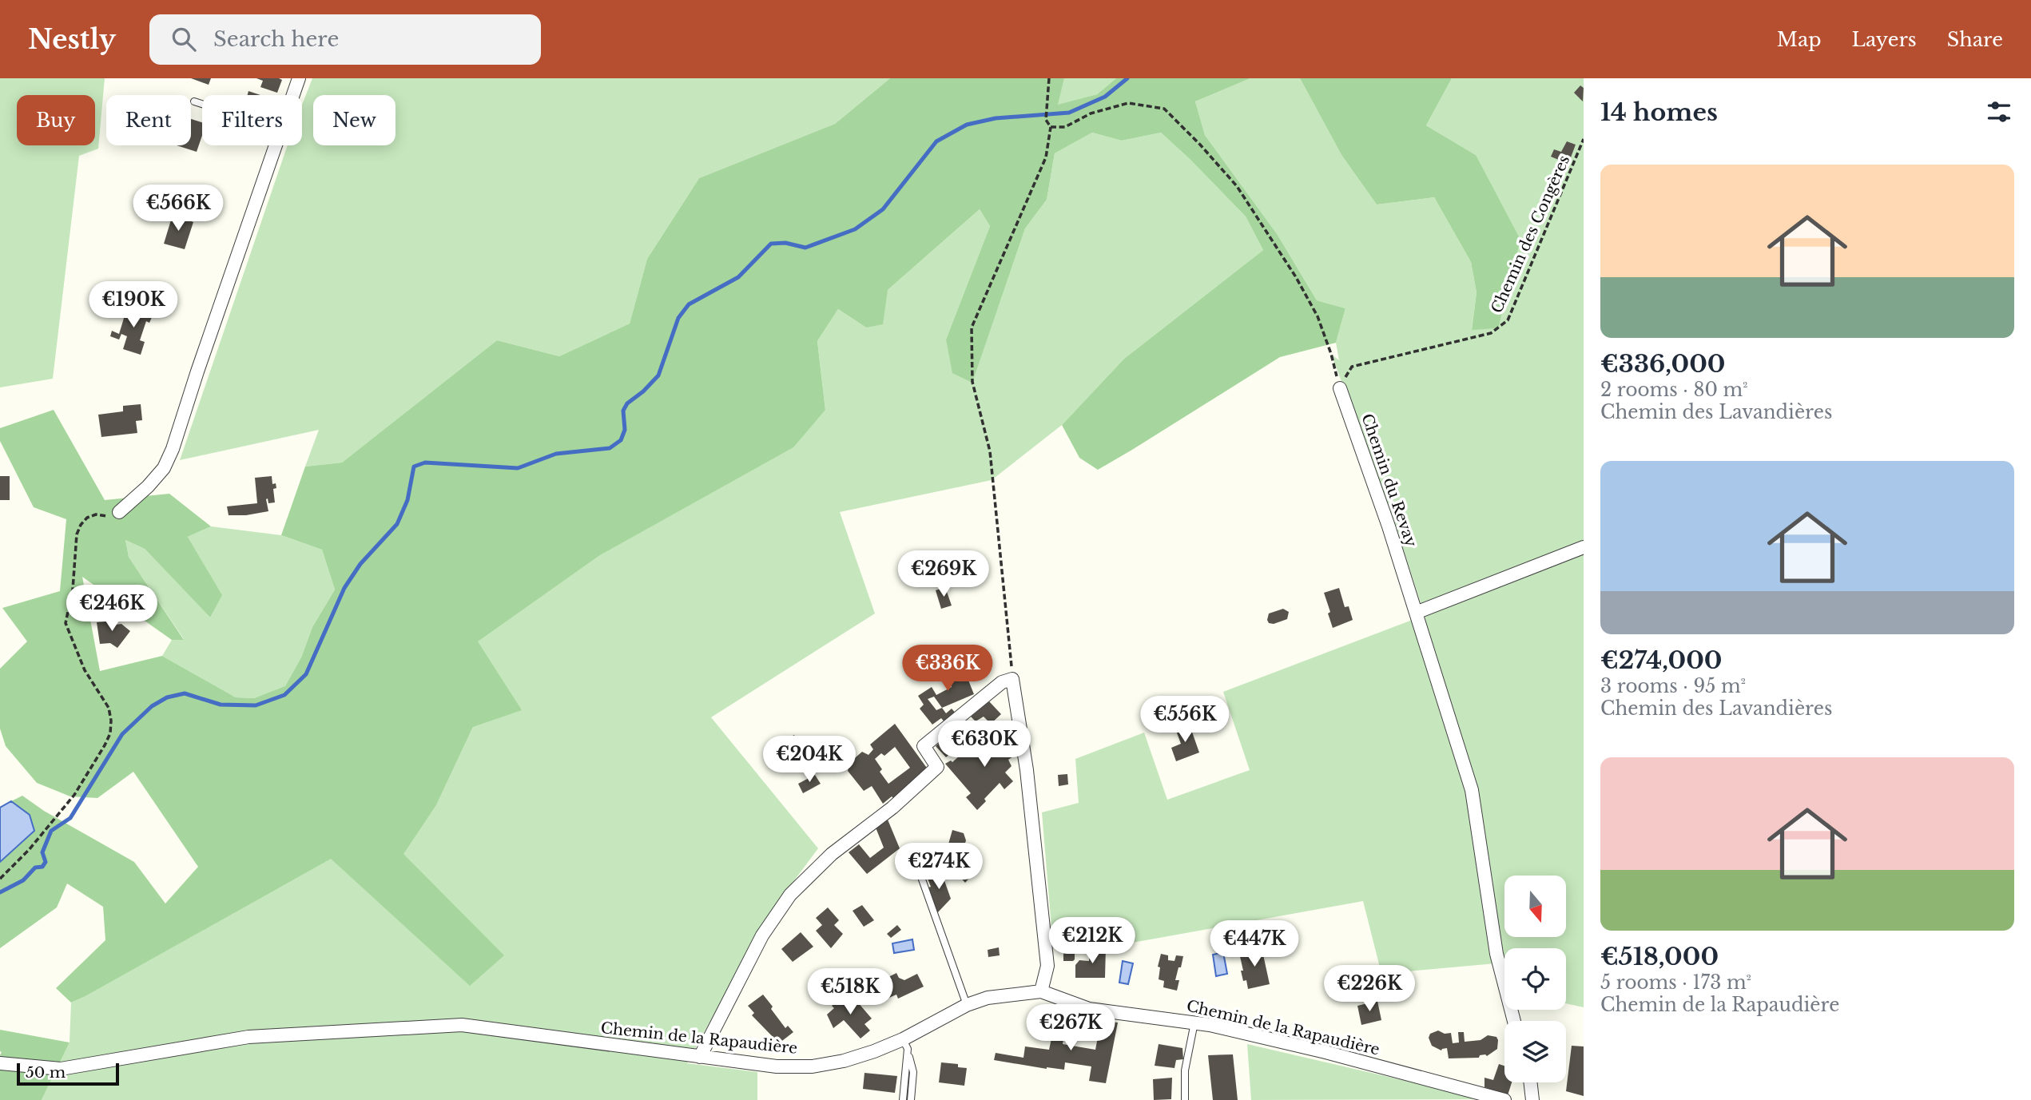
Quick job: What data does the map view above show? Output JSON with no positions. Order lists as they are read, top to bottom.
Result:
{
  "streets": {
    "street": ["Chemin du Revay", "Chemin de la Rapaudière"],
    "path": ["Chemin des Congères"]
  },
  "crossings": [
    ["Chemin des Congères", "Chemin du Revay"]
  ],
  "scale_bar": "50 m",
  "north": "bottom",
  "page": {
    "header": "Nestly",
    "search": "Search here",
    "nav": ["Map", "Layers", "Share"],
    "heading": "14 homes",
    "chip": [
      "Buy",
      "Rent",
      "Filters",
      "New"
    ],
    "list": [
      {
        "name": "€336,000",
        "note": "2 rooms · 80 m² · Chemin des Lavandières"
      },
      {
        "name": "€274,000",
        "note": "3 rooms · 95 m² · Chemin des Lavandières"
      },
      {
        "name": "€518,000",
        "note": "5 rooms · 173 m² · Chemin de la Rapaudière"
      }
    ],
    "price": [
      "€566K",
      "€190K",
      "€269K",
      "€246K",
      "€336K",
      "€556K",
      "€630K",
      "€204K",
      "€274K",
      "€212K",
      "€447K",
      "€226K",
      "€518K",
      "€267K"
    ],
    "scale": "50 m"
  }
}
